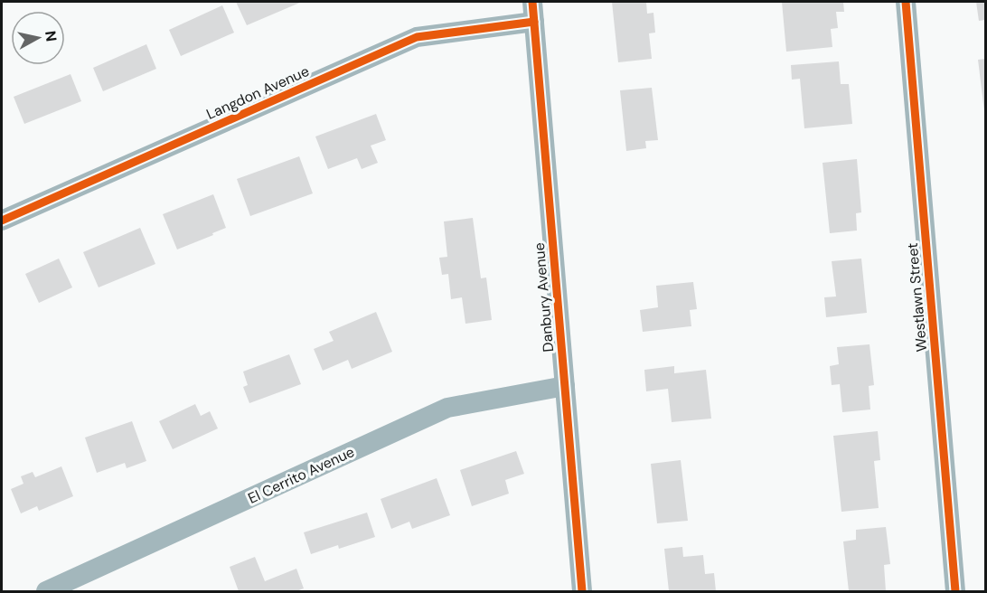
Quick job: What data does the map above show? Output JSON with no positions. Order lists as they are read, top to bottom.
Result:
{
  "streets": {
    "street": [
      "Langdon Avenue",
      "Danbury Avenue",
      "Westlawn Street",
      "El Cerrito Avenue"
    ]
  },
  "crossings": [
    ["Langdon Avenue", "Danbury Avenue"],
    ["Danbury Avenue", "El Cerrito Avenue"]
  ],
  "north": "right"
}
